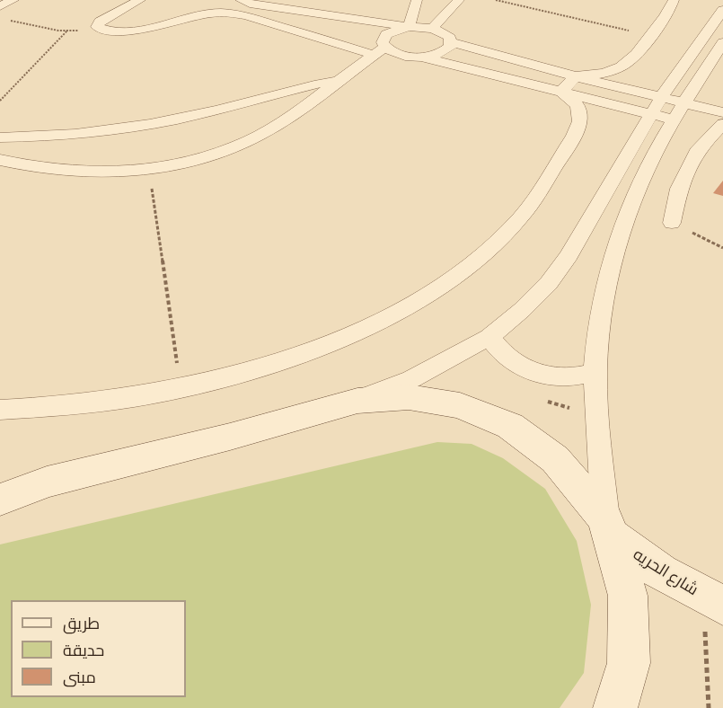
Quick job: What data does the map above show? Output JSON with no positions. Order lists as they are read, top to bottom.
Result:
{
  "streets": {
    "main road": ["شارع الحريه"]
  },
  "legend": ["طريق", "حديقة", "مبنى"]
}
